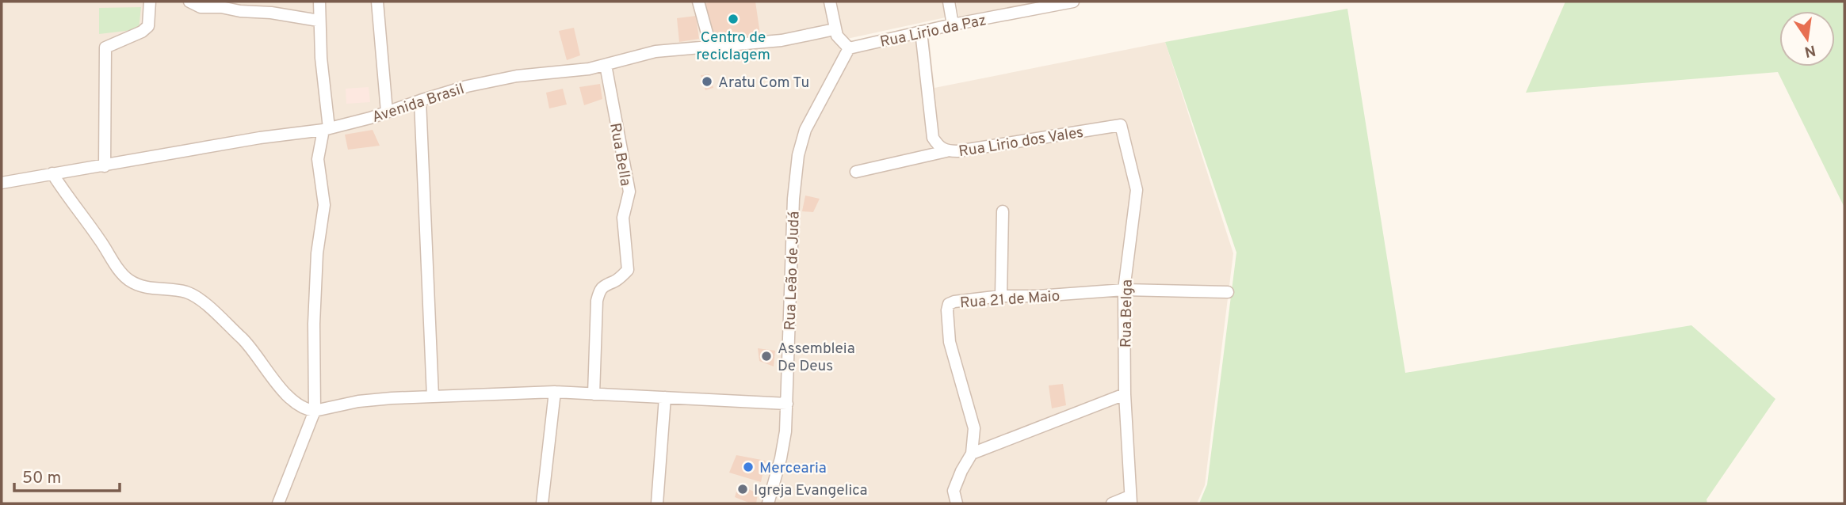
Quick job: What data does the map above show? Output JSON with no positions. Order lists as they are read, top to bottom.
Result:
{
  "streets": {
    "street": [
      "Rua Lirio da Paz",
      "Avenida Brasil",
      "Rua Lirio dos Vales",
      "Rua Bella",
      "Rua Leão de Judá",
      "Rua 21 de Maio",
      "Rua Belga"
    ]
  },
  "crossings": [
    ["Rua Lirio da Paz", "Rua Lirio dos Vales"],
    ["Rua Lirio da Paz", "Rua Leão de Judá"],
    ["Avenida Brasil", "Rua Bella"],
    ["Rua Lirio dos Vales", "Rua Belga"],
    ["Rua 21 de Maio", "Rua Belga"]
  ],
  "places": [
    "Centro de reciclagem",
    "Aratu Com Tu",
    "Assembleia De Deus",
    "Mercearia",
    "Igreja Evangelica"
  ],
  "scale_bar": "50 m",
  "north": "bottom"
}
